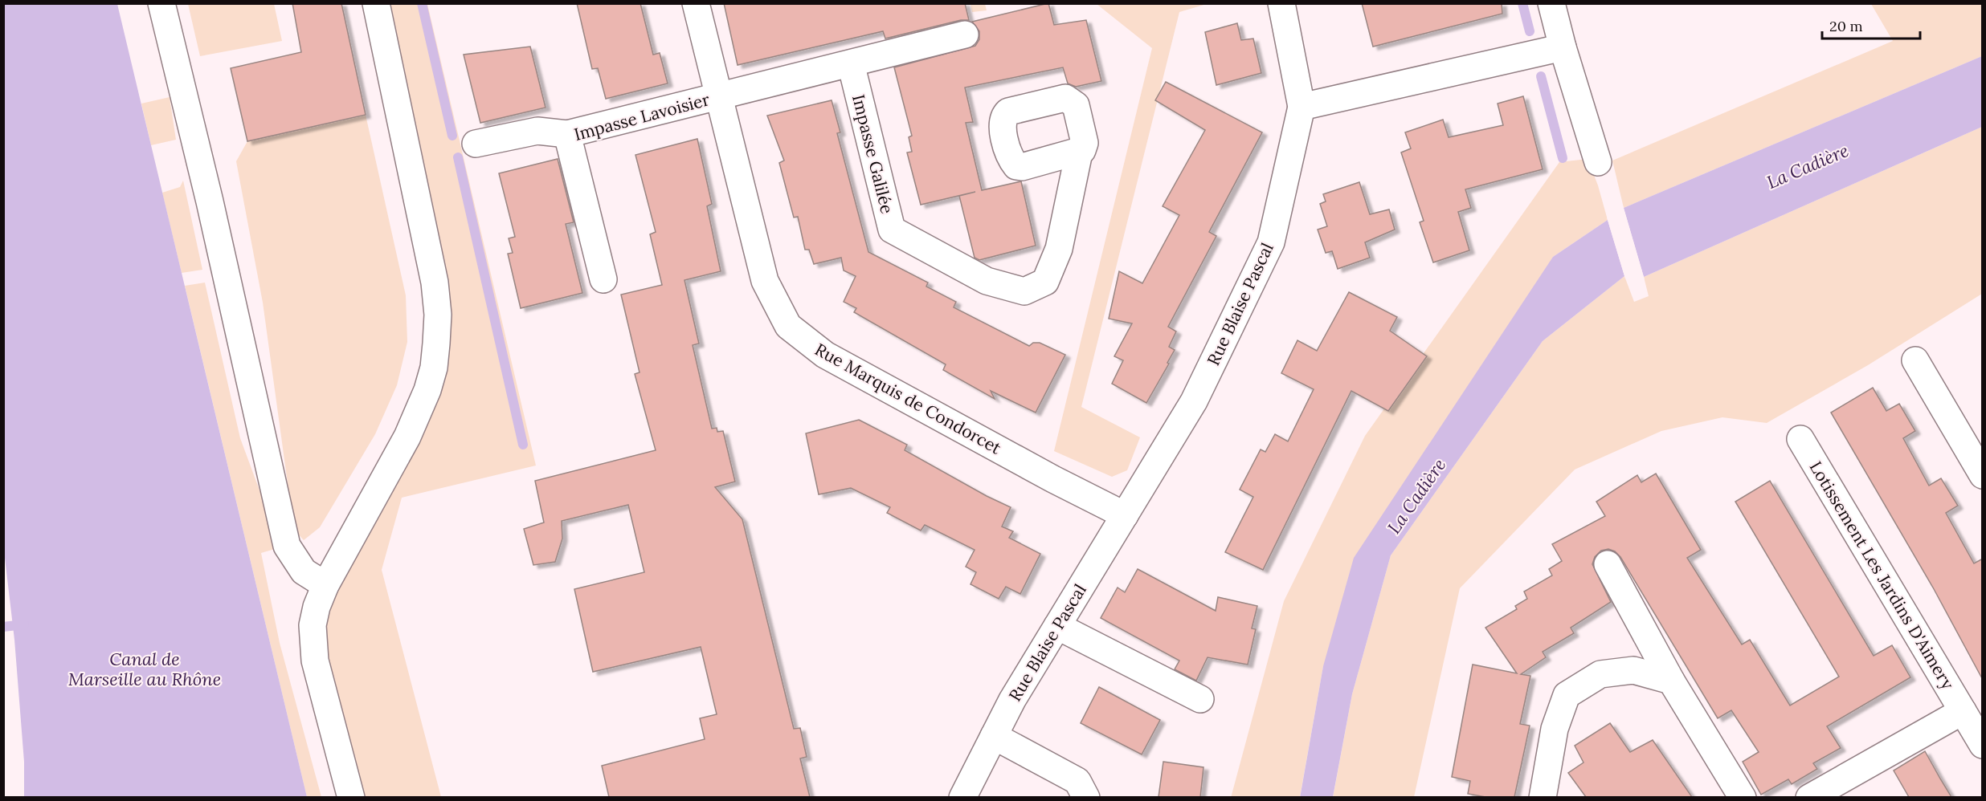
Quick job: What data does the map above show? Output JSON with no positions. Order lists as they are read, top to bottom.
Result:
{
  "streets": {
    "street": [
      "Impasse Lavoisier",
      "Impasse Galilée",
      "Rue Blaise Pascal",
      "Rue Marquis de Condorcet",
      "Lotissement Les Jardins D'Aimery"
    ]
  },
  "crossings": [
    ["Impasse Lavoisier", "Rue Marquis de Condorcet"],
    ["Rue Blaise Pascal", "Rue Marquis de Condorcet"]
  ],
  "water": ["La Cadière", "Canal de Marseille au Rhône"],
  "scale_bar": "20 m"
}
